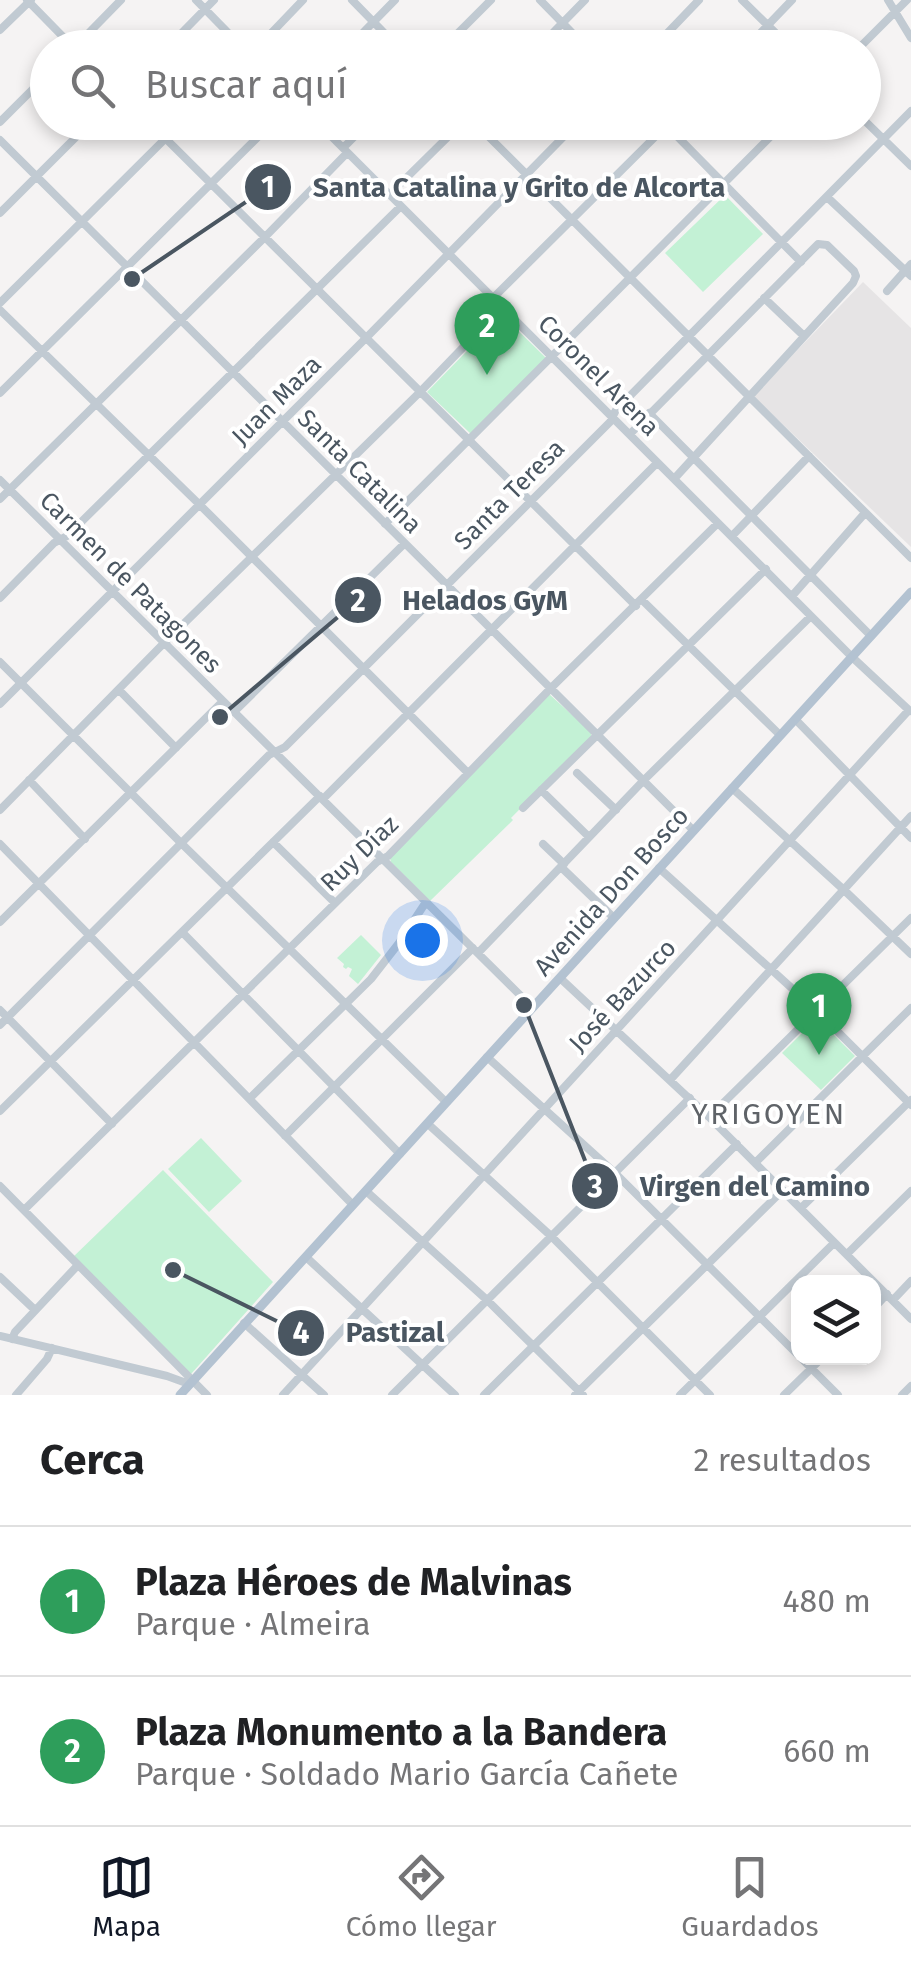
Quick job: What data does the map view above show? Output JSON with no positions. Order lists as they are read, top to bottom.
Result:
{
  "streets": {
    "main road": ["Avenida Don Bosco"],
    "street": [
      "Coronel Arena",
      "Juan Maza",
      "Santa Catalina",
      "Santa Teresa",
      "Carmen de Patagones",
      "Ruy Díaz",
      "José Bazurco"
    ]
  },
  "crossings": [
    ["Coronel Arena", "Juan Maza"],
    ["Coronel Arena", "Santa Teresa"],
    ["Coronel Arena", "Ruy Díaz"],
    ["Coronel Arena", "Avenida Don Bosco"],
    ["Coronel Arena", "José Bazurco"],
    ["Juan Maza", "Santa Catalina"],
    ["Juan Maza", "Carmen de Patagones"],
    ["Santa Catalina", "Santa Teresa"],
    ["Santa Catalina", "Ruy Díaz"],
    ["Santa Catalina", "Avenida Don Bosco"],
    ["Santa Teresa", "Carmen de Patagones"],
    ["Carmen de Patagones", "Ruy Díaz"],
    ["Carmen de Patagones", "Avenida Don Bosco"]
  ],
  "districts": ["YRIGOYEN"],
  "places": [
    "Santa Catalina y Grito de Alcorta",
    "Helados GyM",
    "Virgen del Camino",
    "Pastizal"
  ],
  "page": {
    "search": "Buscar aquí",
    "pins": ["2", "1"],
    "heading": ["Cerca", "2 resultados"],
    "list": [
      {
        "mark": "1",
        "name": "Plaza Héroes de Malvinas",
        "note": "Parque · Almeira",
        "value": "480 m"
      },
      {
        "mark": "2",
        "name": "Plaza Monumento a la Bandera",
        "note": "Parque · Soldado Mario García Cañete",
        "value": "660 m"
      }
    ],
    "nav": ["Mapa", "Cómo llegar", "Guardados"]
  }
}
